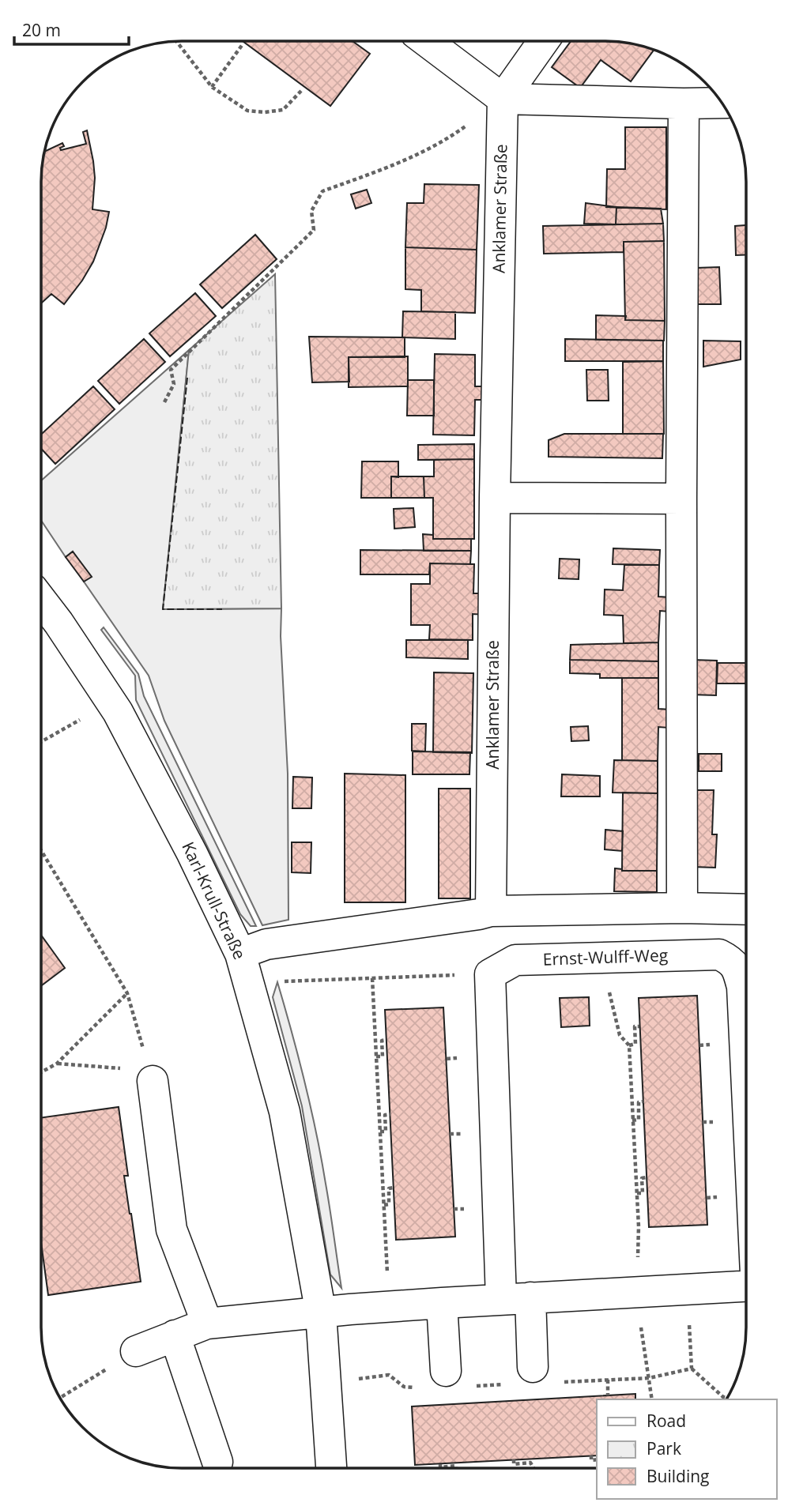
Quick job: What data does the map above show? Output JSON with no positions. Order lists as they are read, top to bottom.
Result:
{
  "streets": {
    "street": ["Anklamer Straße", "Karl-Krull-Straße", "Ernst-Wulff-Weg"]
  },
  "legend": ["Road", "Park", "Building"],
  "scale_bar": "20 m"
}
